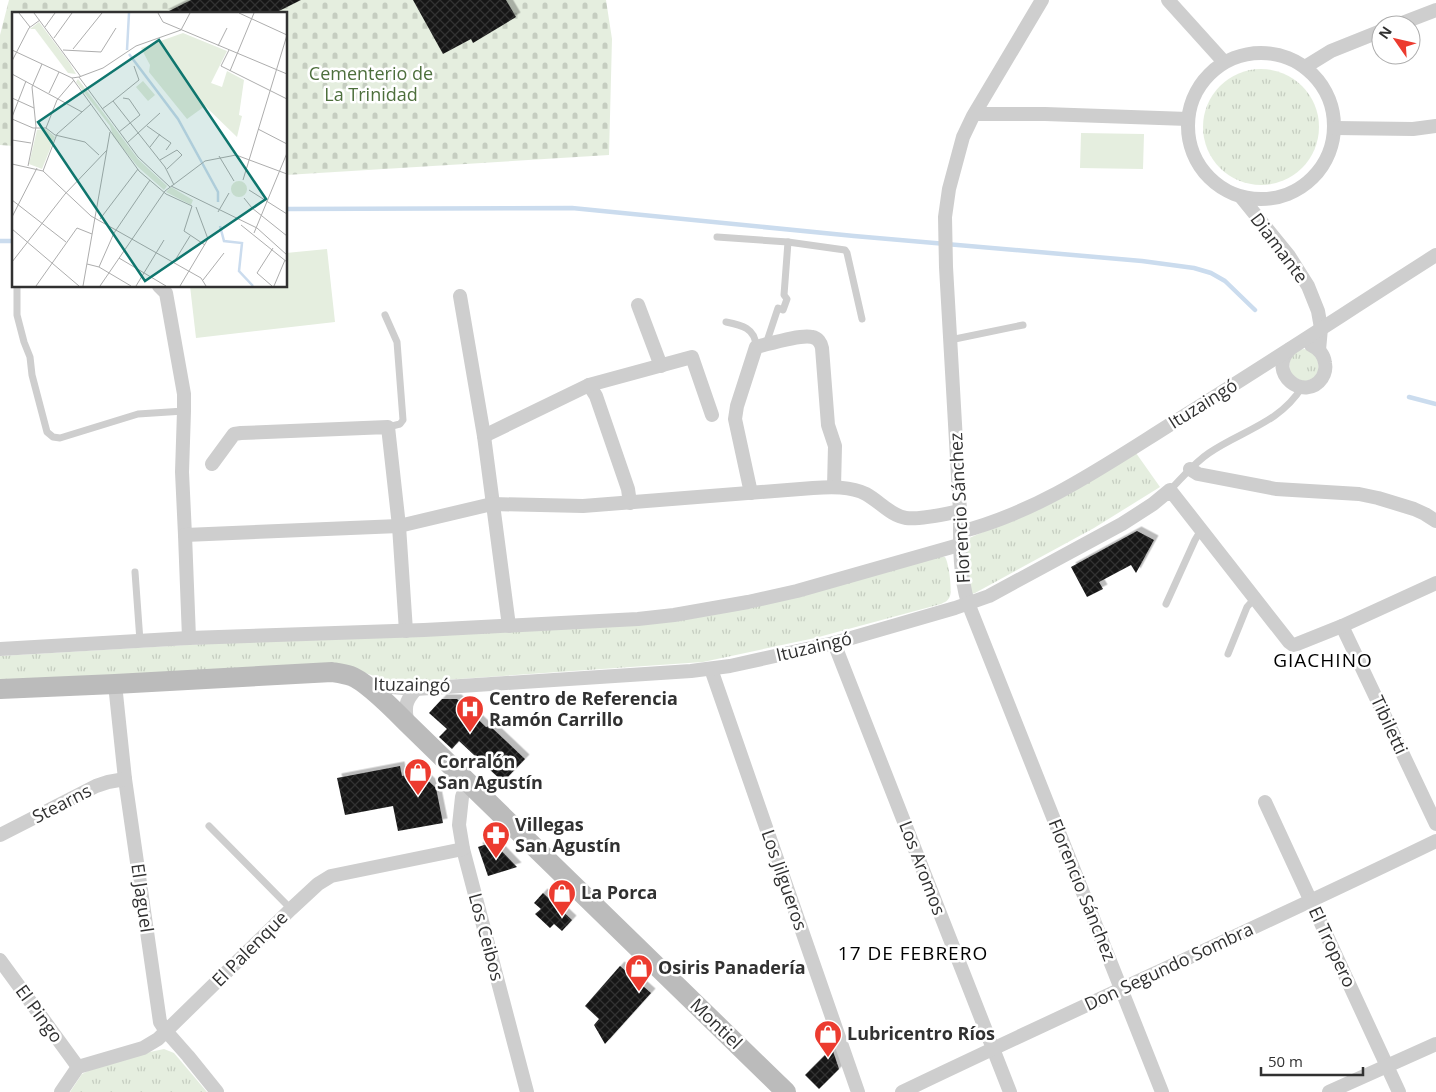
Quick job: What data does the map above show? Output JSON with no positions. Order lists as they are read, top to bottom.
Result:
{
  "streets": {
    "street": [
      "Diamante",
      "Ituzaingó",
      "Florencio Sánchez",
      "Tibiletti",
      "Stearns",
      "Los Aromos",
      "Los Jilgueros",
      "El Jaguel",
      "Los Ceibos",
      "El Tropero",
      "El Palenque",
      "Don Segundo Sombra",
      "El Pingo",
      "Montiel"
    ]
  },
  "crossings": [
    ["Diamante", "Ituzaingó"],
    ["Ituzaingó", "Florencio Sánchez"],
    ["Ituzaingó", "Los Aromos"],
    ["Ituzaingó", "Los Jilgueros"],
    ["Ituzaingó", "El Jaguel"],
    ["Ituzaingó", "Montiel"],
    ["Florencio Sánchez", "Don Segundo Sombra"],
    ["Stearns", "El Jaguel"],
    ["Los Aromos", "Don Segundo Sombra"],
    ["El Jaguel", "El Palenque"],
    ["Los Ceibos", "El Palenque"],
    ["Los Ceibos", "Montiel"],
    ["El Tropero", "Don Segundo Sombra"],
    ["El Palenque", "El Pingo"]
  ],
  "districts": ["GIACHINO", "17 DE FEBRERO"],
  "parks": ["Cementerio de La Trinidad"],
  "places": {
    "hospital": ["Centro de Referencia Ramón Carrillo"],
    "shop": [
      "Corralón San Agustín",
      "La Porca",
      "Osiris Panadería",
      "Lubricentro Ríos"
    ],
    "pharmacy": ["Villegas San Agustín"]
  },
  "scale_bar": "50 m",
  "north": "top left"
}
